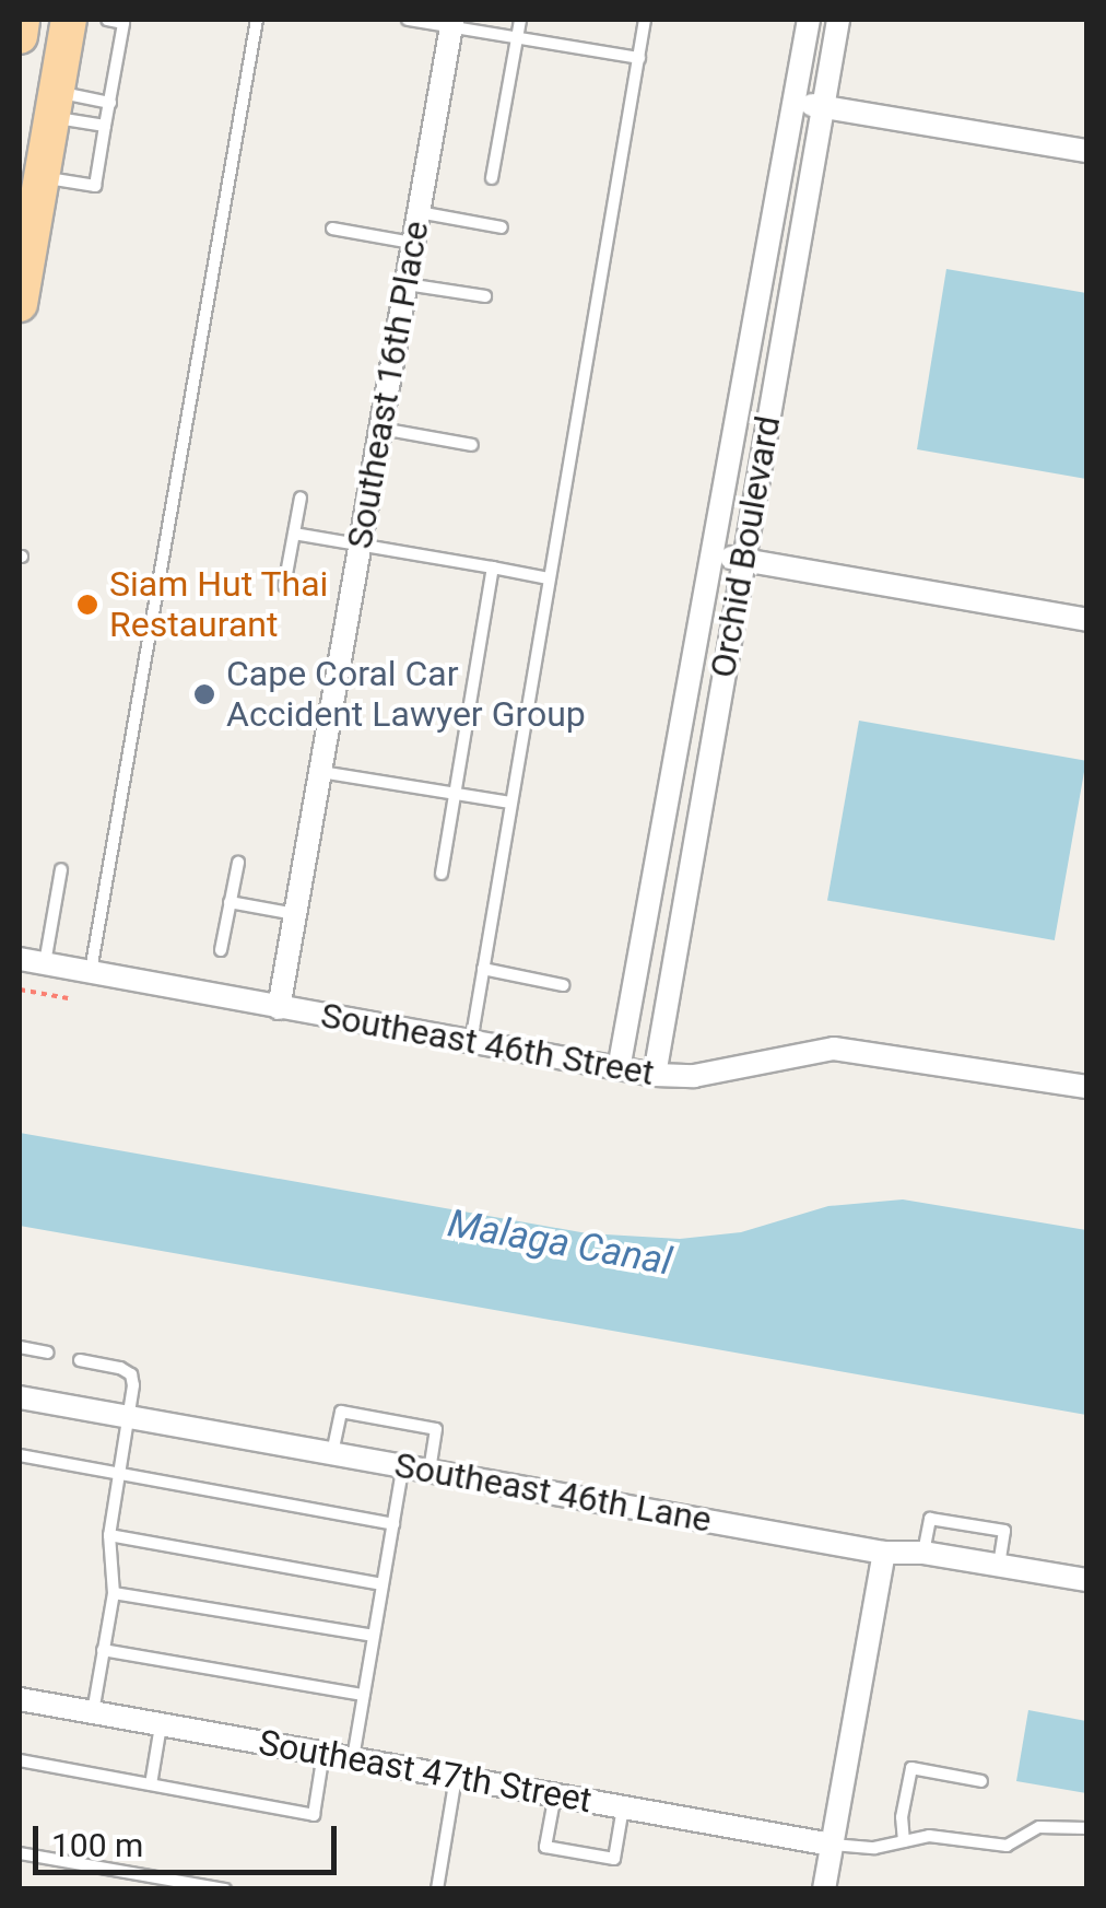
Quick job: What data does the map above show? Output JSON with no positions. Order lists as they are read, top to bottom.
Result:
{
  "streets": {
    "street": [
      "Southeast 16th Place",
      "Orchid Boulevard",
      "Southeast 46th Street",
      "Southeast 46th Lane",
      "Southeast 47th Street"
    ]
  },
  "crossings": [
    ["Southeast 16th Place", "Southeast 46th Street"],
    ["Orchid Boulevard", "Southeast 46th Street"]
  ],
  "water": ["Malaga Canal"],
  "places": ["Siam Hut Thai Restaurant", "Cape Coral Car Accident Lawyer Group"],
  "scale_bar": "100 m"
}
